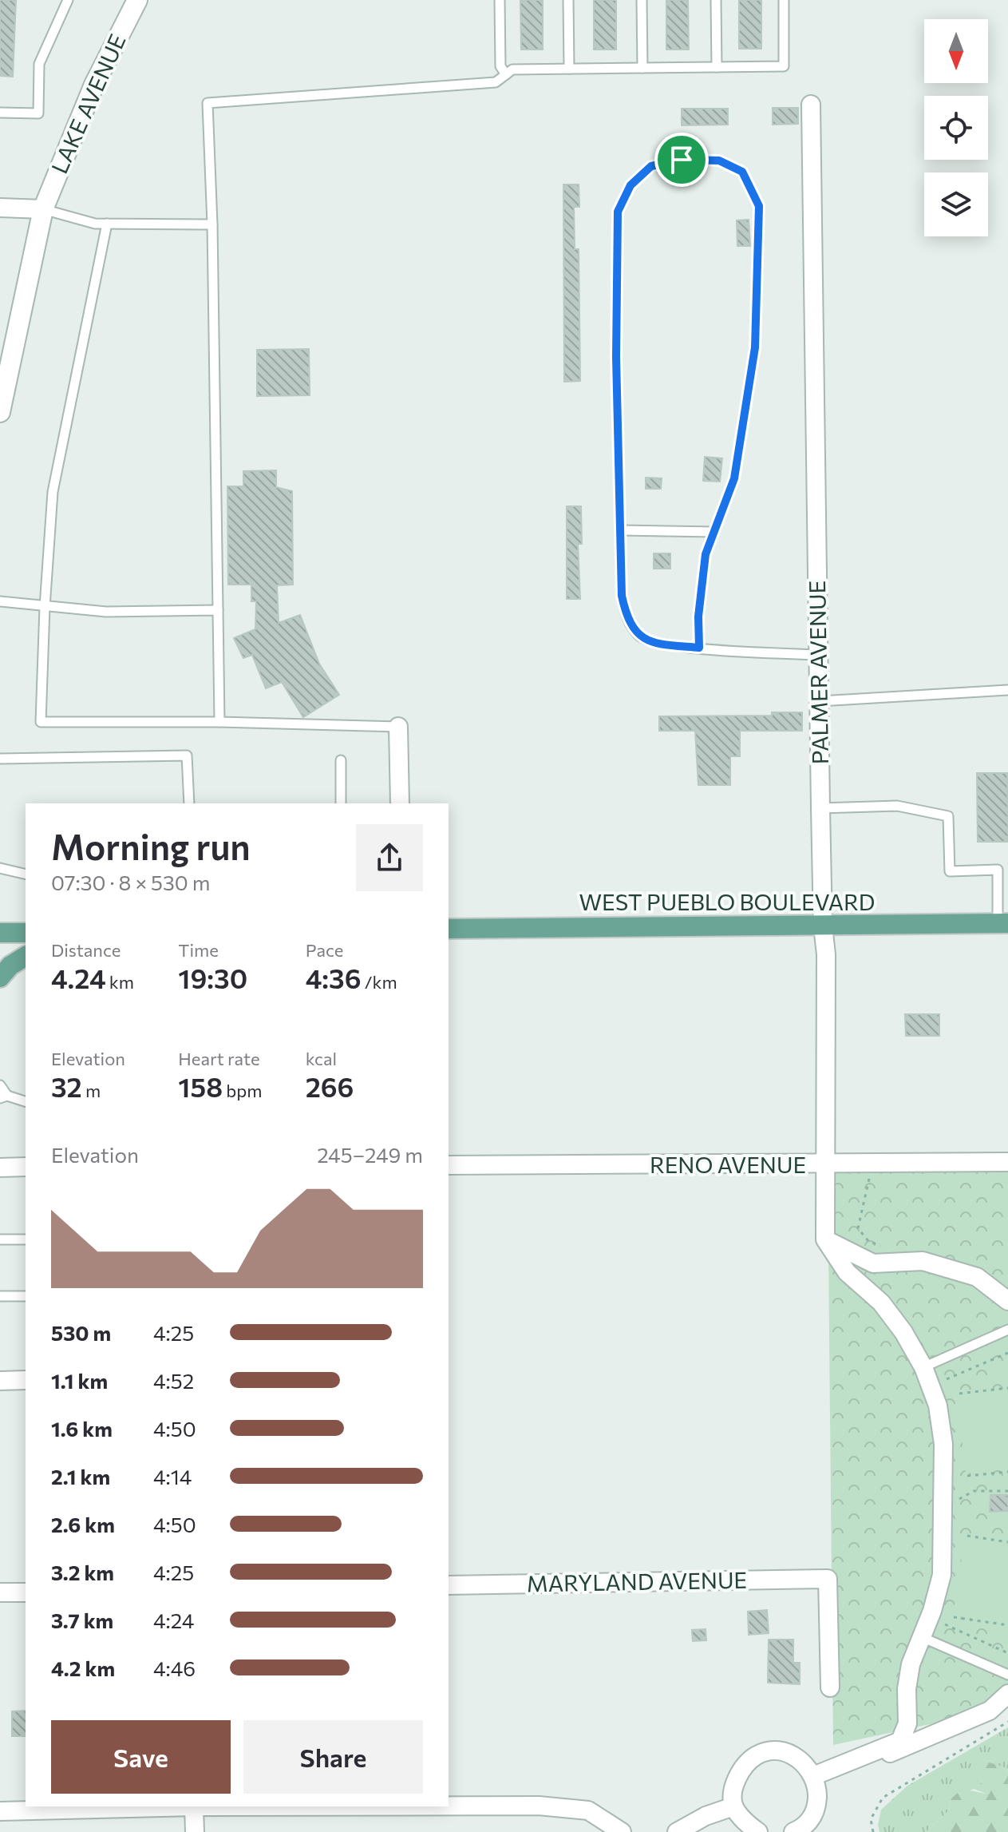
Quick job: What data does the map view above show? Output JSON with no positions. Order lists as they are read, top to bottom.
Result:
{
  "streets": {
    "main road": ["WEST PUEBLO BOULEVARD"],
    "street": [
      "LAKE AVENUE",
      "PALMER AVENUE",
      "RENO AVENUE",
      "MARYLAND AVENUE"
    ]
  },
  "crossings": [
    ["PALMER AVENUE", "WEST PUEBLO BOULEVARD"],
    ["PALMER AVENUE", "RENO AVENUE"]
  ],
  "north": "bottom",
  "page": {
    "heading": ["Morning run", "07:30 · 8 × 530 m"],
    "stats": [
      ["Distance", "4.24 km"],
      ["Time", "19:30"],
      ["Pace", "4:36 /km"],
      ["Elevation", "32 m"],
      ["Heart rate", "158 bpm"],
      ["kcal", "266"]
    ],
    "chart": ["Elevation", "245–249 m"],
    "list": [
      {
        "name": "530 m",
        "note": "4:25"
      },
      {
        "name": "1.1 km",
        "note": "4:52"
      },
      {
        "name": "1.6 km",
        "note": "4:50"
      },
      {
        "name": "2.1 km",
        "note": "4:14"
      },
      {
        "name": "2.6 km",
        "note": "4:50"
      },
      {
        "name": "3.2 km",
        "note": "4:25"
      },
      {
        "name": "3.7 km",
        "note": "4:24"
      },
      {
        "name": "4.2 km",
        "note": "4:46"
      }
    ],
    "buttons": ["Save", "Share"]
  }
}
